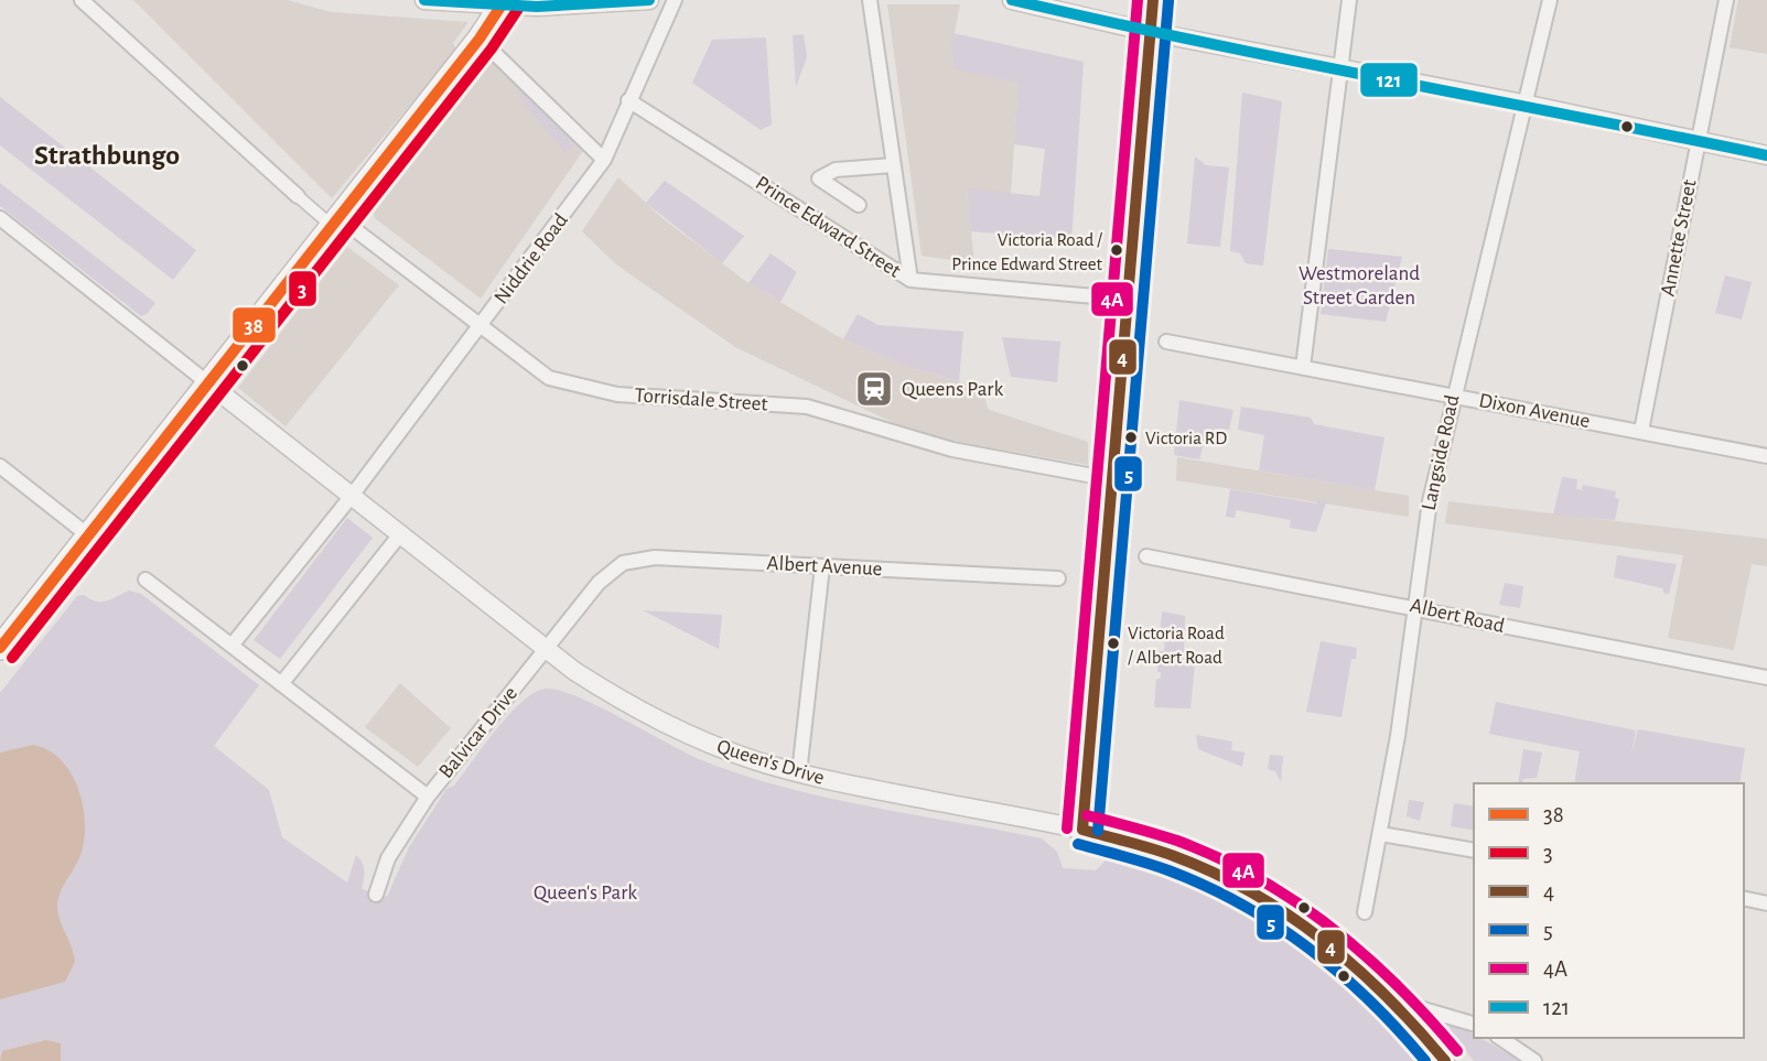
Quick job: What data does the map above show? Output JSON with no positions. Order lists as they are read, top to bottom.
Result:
{
  "streets": {
    "street": [
      "Prince Edward Street",
      "Annette Street",
      "Niddrie Road",
      "Torrisdale Street",
      "Dixon Avenue",
      "Langside Road",
      "Albert Avenue",
      "Albert Road",
      "Balvicar Drive",
      "Queen's Drive"
    ]
  },
  "crossings": [
    ["Prince Edward Street", "Niddrie Road"],
    ["Annette Street", "Dixon Avenue"],
    ["Niddrie Road", "Torrisdale Street"],
    ["Niddrie Road", "Queen's Drive"],
    ["Dixon Avenue", "Langside Road"],
    ["Langside Road", "Albert Road"],
    ["Albert Avenue", "Balvicar Drive"],
    ["Balvicar Drive", "Queen's Drive"]
  ],
  "districts": ["Strathbungo"],
  "parks": ["Westmoreland Street Garden", "Queen's Park"],
  "places": {
    "other": ["Victoria Road / Prince Edward Street", "Victoria RD", "Victoria Road / Albert Road"],
    "station": ["Queens Park"]
  },
  "lines": [
    "transit line 38",
    "transit line 4",
    "transit line 4A",
    "transit line 121",
    "transit line 5",
    "transit line 3"
  ],
  "legend": [
    "38",
    "3",
    "4",
    "5",
    "4A",
    "121"
  ]
}
